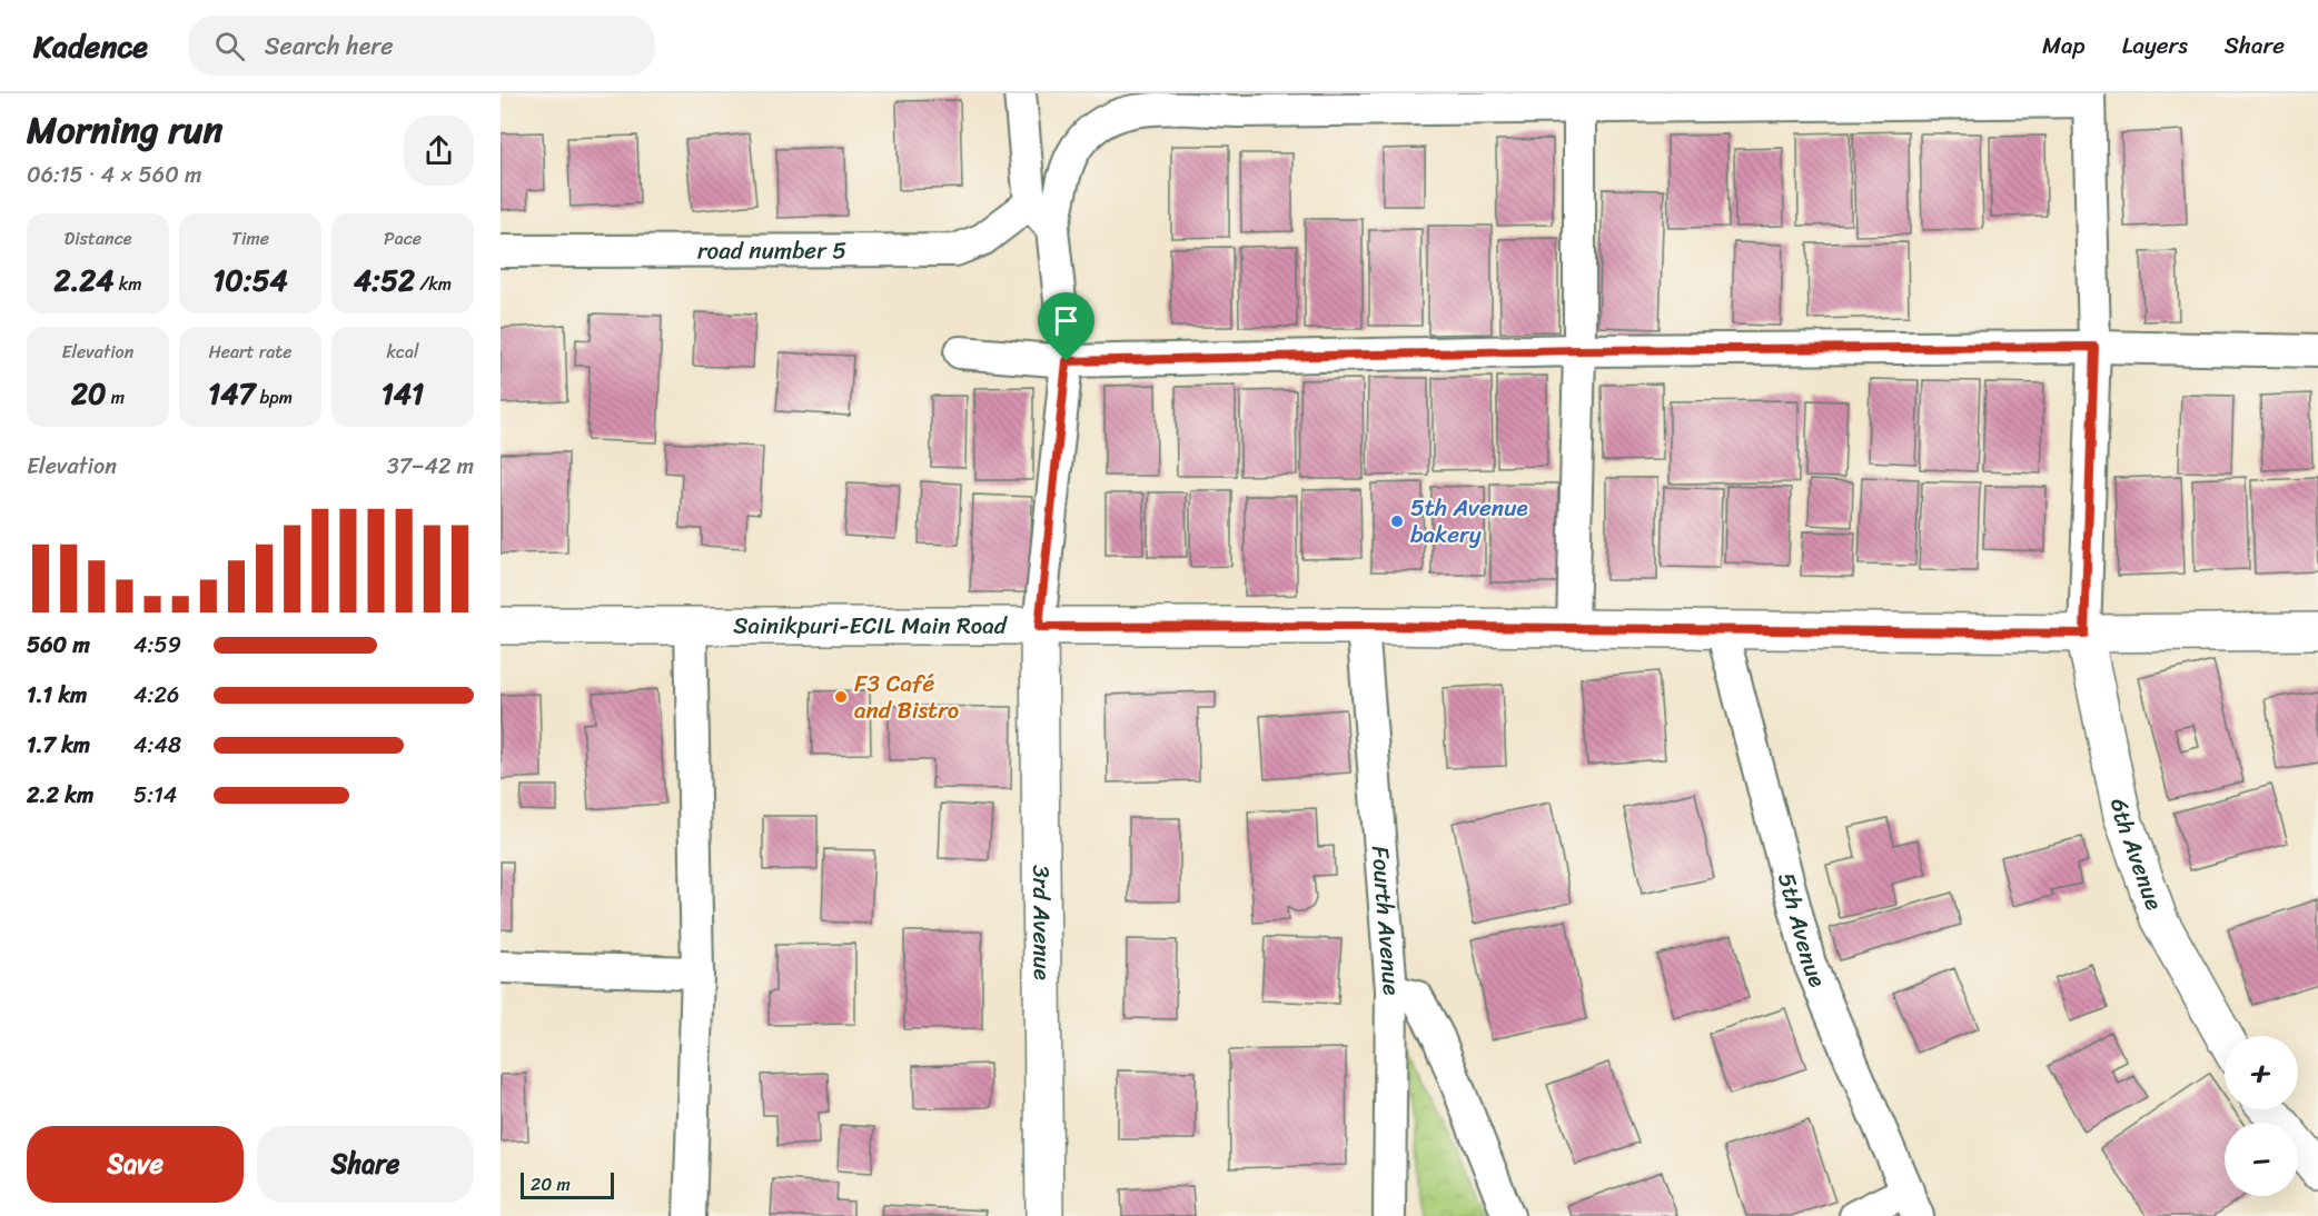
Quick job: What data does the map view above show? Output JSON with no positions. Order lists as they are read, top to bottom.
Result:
{
  "streets": {
    "main road": ["Sainikpuri-ECIL Main Road", "6th Avenue", "3rd Avenue"],
    "street": ["road number 5", "Fourth Avenue", "5th Avenue"]
  },
  "crossings": [
    ["Sainikpuri-ECIL Main Road", "6th Avenue"],
    ["Sainikpuri-ECIL Main Road", "Fourth Avenue"],
    ["Sainikpuri-ECIL Main Road", "3rd Avenue"],
    ["Sainikpuri-ECIL Main Road", "5th Avenue"]
  ],
  "places": ["5th Avenue bakery", "F3 Café and Bistro"],
  "scale_bar": "20 m",
  "page": {
    "header": "Kadence",
    "search": "Search here",
    "nav": ["Map", "Layers", "Share"],
    "heading": ["Morning run", "06:15 · 4 × 560 m"],
    "stats": [
      ["Distance", "2.24 km"],
      ["Time", "10:54"],
      ["Pace", "4:52 /km"],
      ["Elevation", "20 m"],
      ["Heart rate", "147 bpm"],
      ["kcal", "141"]
    ],
    "chart": ["Elevation", "37–42 m"],
    "list": [
      {
        "name": "560 m",
        "note": "4:59"
      },
      {
        "name": "1.1 km",
        "note": "4:26"
      },
      {
        "name": "1.7 km",
        "note": "4:48"
      },
      {
        "name": "2.2 km",
        "note": "5:14"
      }
    ],
    "map_buttons": ["+", "−"],
    "buttons": ["Save", "Share"],
    "scale": "20 m"
  }
}
